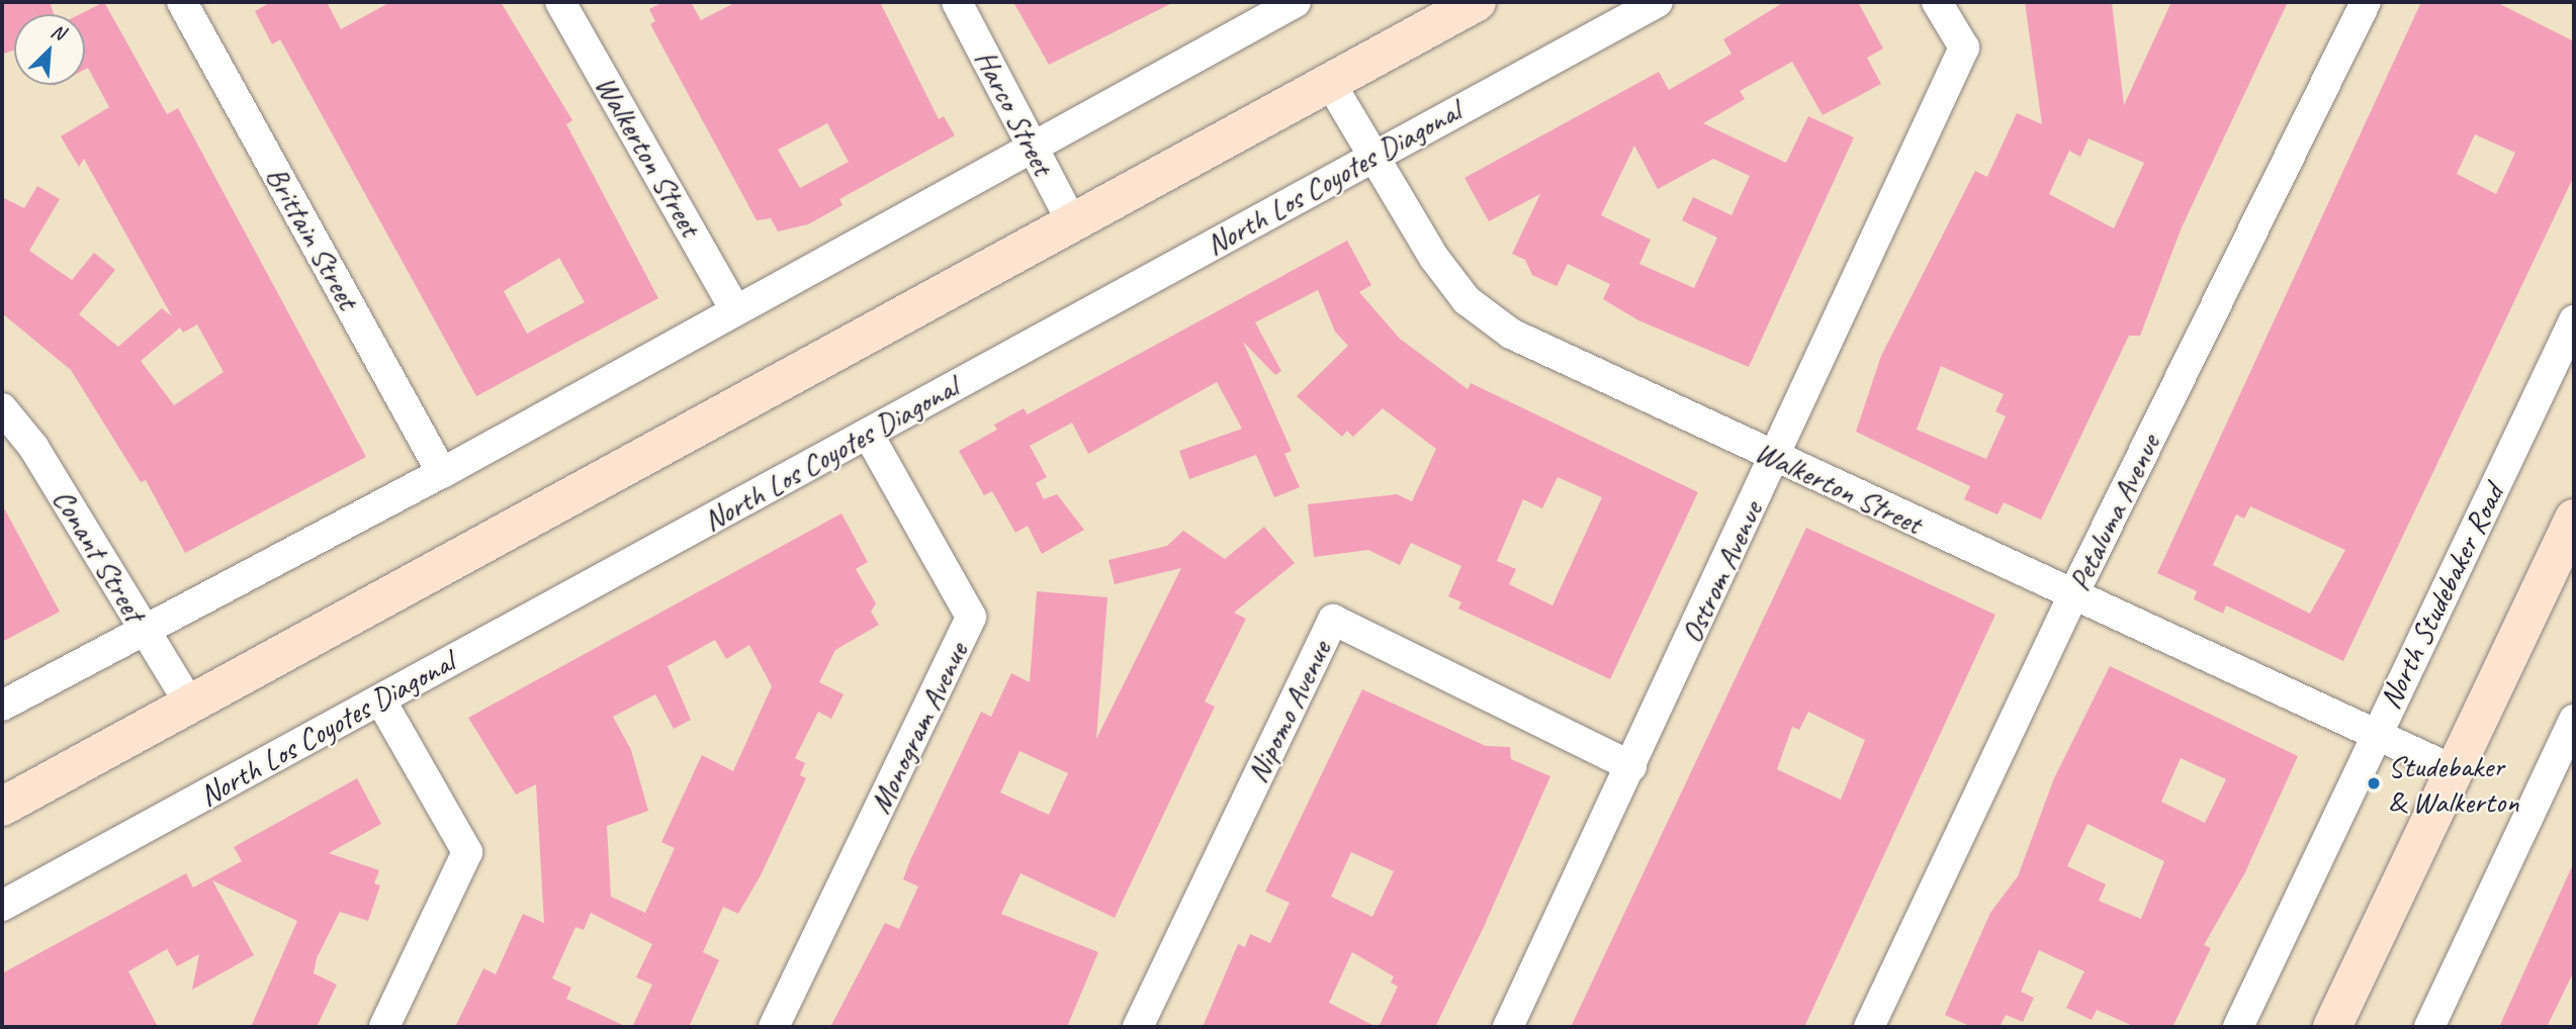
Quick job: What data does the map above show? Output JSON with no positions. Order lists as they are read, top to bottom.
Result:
{
  "streets": {
    "street": [
      "Harco Street",
      "Walkerton Street",
      "North Los Coyotes Diagonal",
      "Brittain Street",
      "Petaluma Avenue",
      "Conant Street",
      "Ostrom Avenue",
      "North Studebaker Road",
      "Nipomo Avenue",
      "Monogram Avenue"
    ]
  },
  "crossings": [
    ["Walkerton Street", "North Los Coyotes Diagonal"],
    ["Walkerton Street", "Petaluma Avenue"],
    ["Walkerton Street", "Ostrom Avenue"],
    ["Walkerton Street", "North Studebaker Road"],
    ["North Los Coyotes Diagonal", "Monogram Avenue"],
    ["Ostrom Avenue", "Nipomo Avenue"]
  ],
  "places": ["Studebaker & Walkerton"],
  "north": "top right"
}
